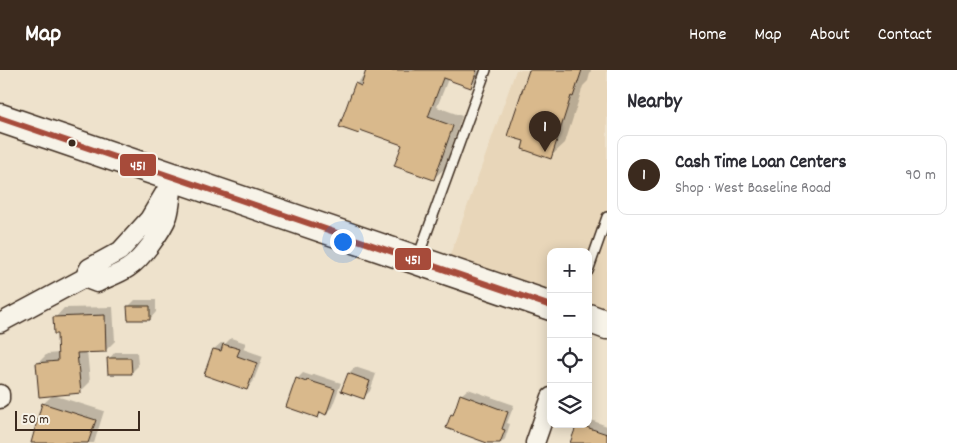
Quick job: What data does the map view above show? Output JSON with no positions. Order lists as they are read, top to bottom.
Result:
{
  "lines": ["transit line 451"],
  "scale_bar": "50 m",
  "page": {
    "header": "Map",
    "nav": [
      "Home",
      "Map",
      "About",
      "Contact"
    ],
    "heading": "Nearby",
    "pins": "1",
    "list": [
      {
        "mark": "1",
        "name": "Cash Time Loan Centers",
        "note": "Shop · West Baseline Road",
        "value": "90 m"
      }
    ],
    "map_buttons": ["+", "−"],
    "scale": "50 m"
  }
}
